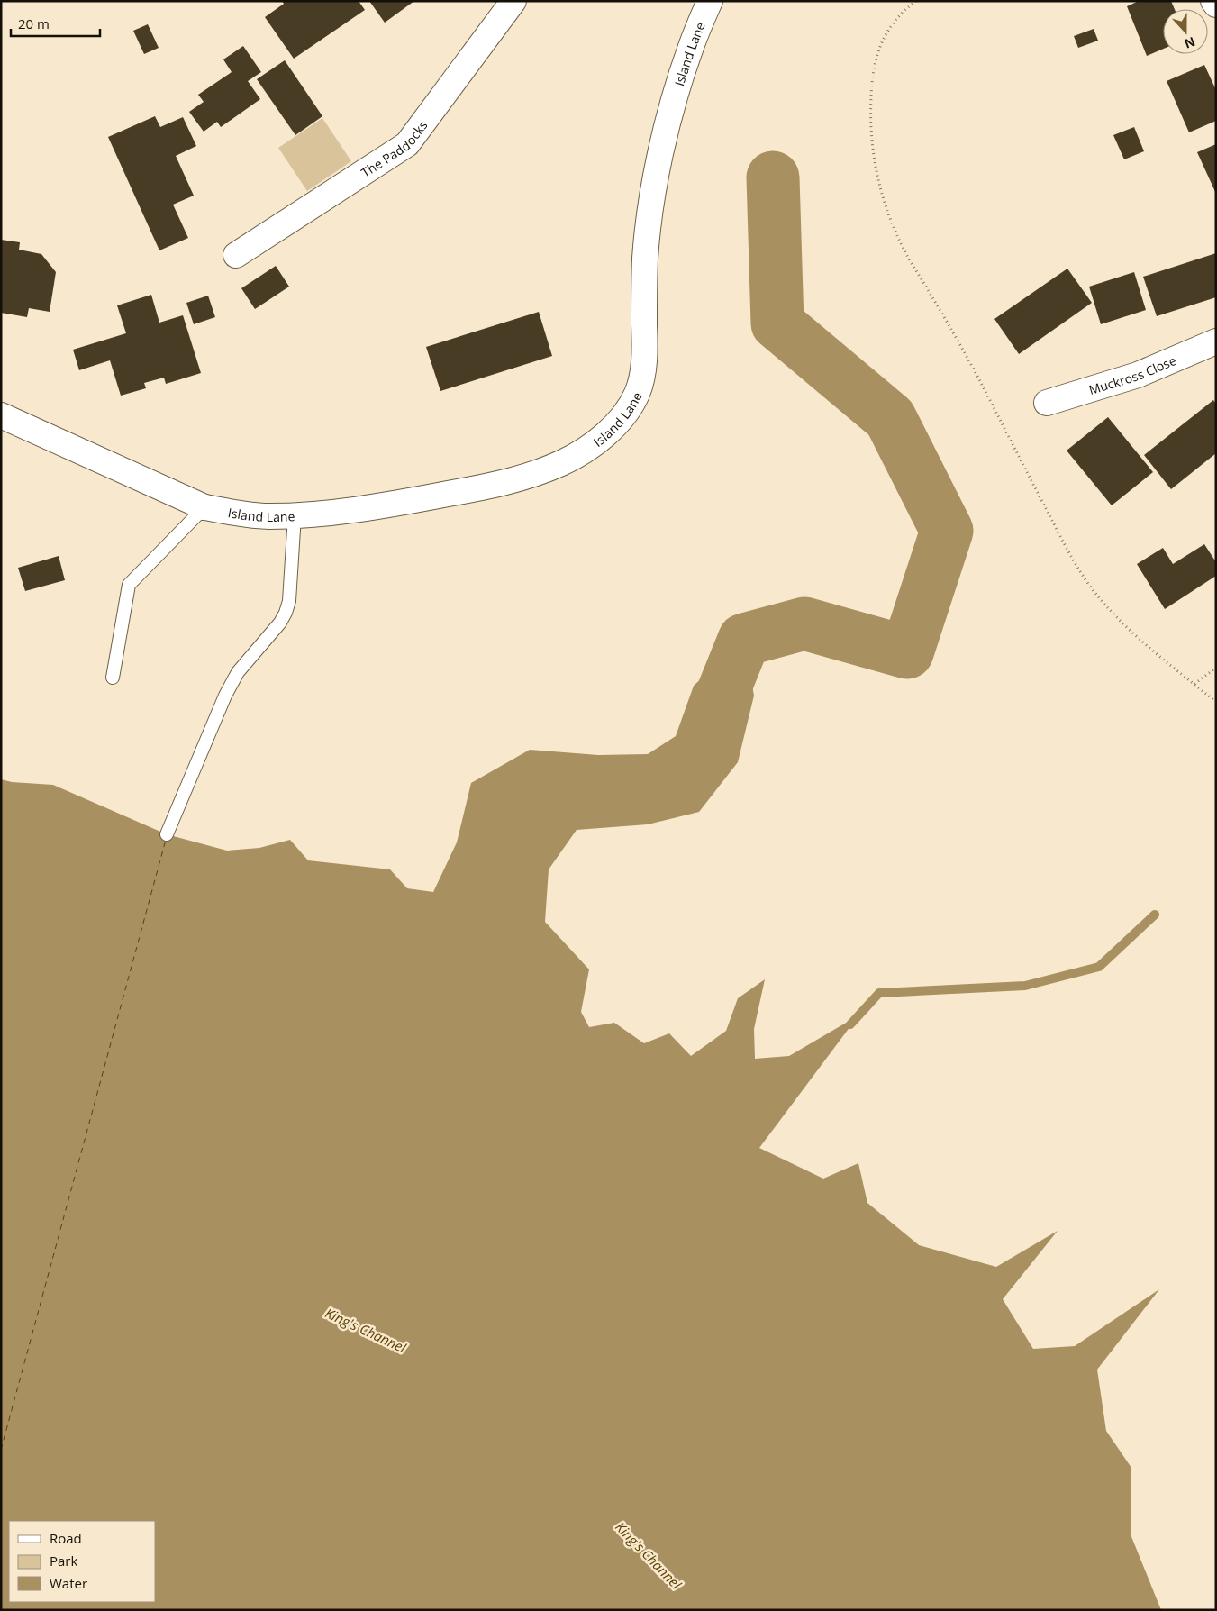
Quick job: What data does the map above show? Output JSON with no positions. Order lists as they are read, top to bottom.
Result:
{
  "streets": {
    "street": ["Island Lane", "The Paddocks", "Muckross Close"]
  },
  "water": ["King's Channel"],
  "legend": ["Road", "Park", "Water"],
  "scale_bar": "20 m",
  "north": "bottom"
}
